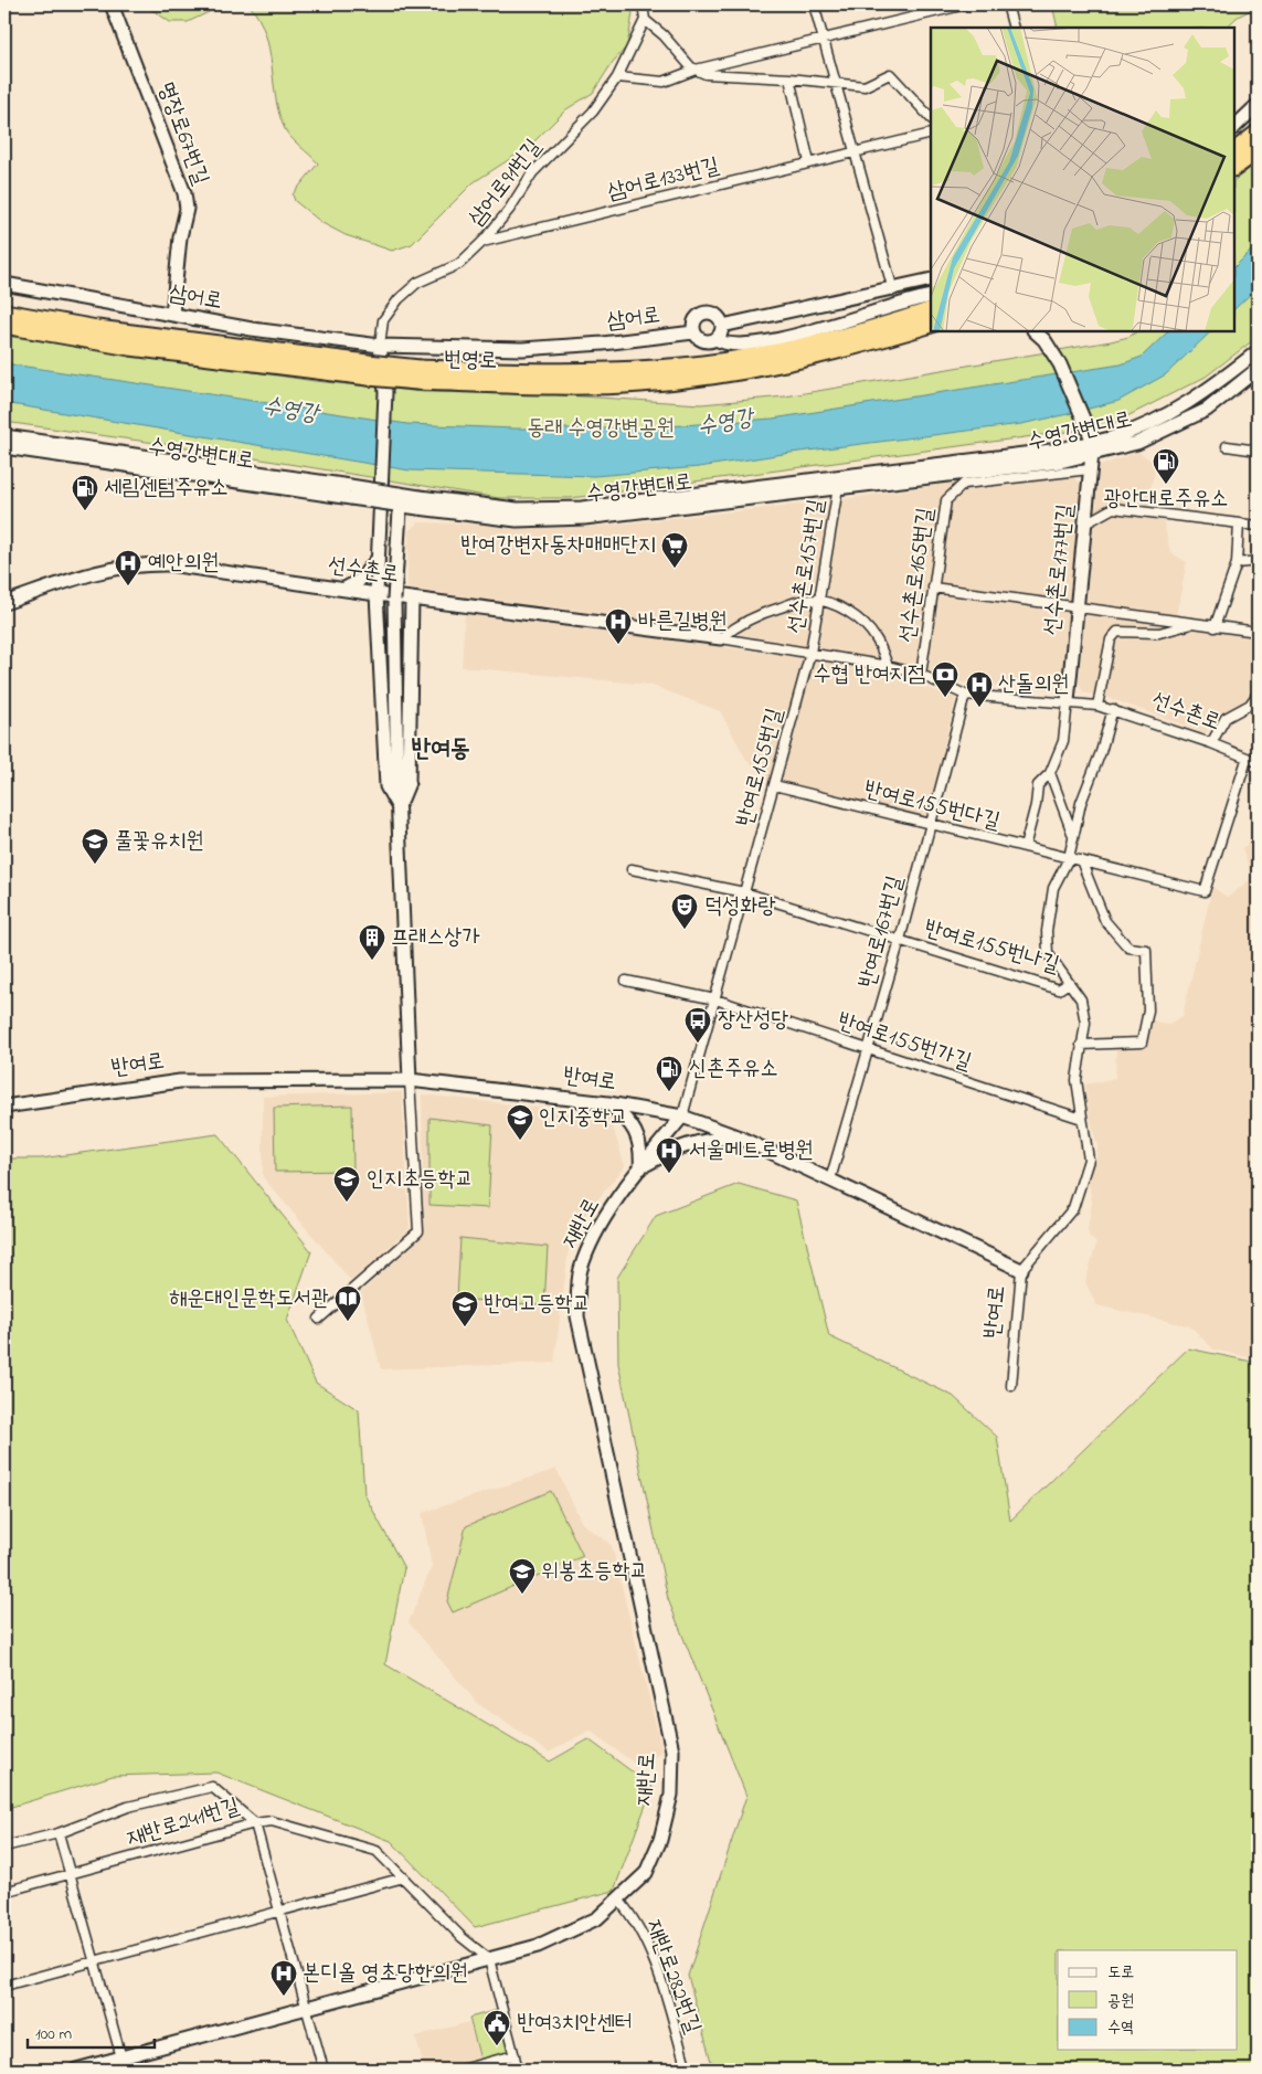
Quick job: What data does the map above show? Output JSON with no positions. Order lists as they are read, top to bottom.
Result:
{
  "streets": {
    "highway": ["번영로"],
    "main road": [
      "명장로67번길",
      "삼어로",
      "수영강변대로",
      "선수촌로177번길",
      "선수촌로",
      "반여로",
      "재반로"
    ],
    "street": [
      "삼어로133번길",
      "삼어로91번길",
      "선수촌로157번길",
      "선수촌로165번길",
      "반여로155번길",
      "반여로155번다길",
      "반여로167번길",
      "반여로155번나길",
      "반여로155번가길",
      "재반로241번길",
      "재반로282번길"
    ]
  },
  "crossings": [
    ["명장로67번길", "삼어로"],
    ["삼어로133번길", "삼어로91번길"],
    ["삼어로91번길", "삼어로"],
    ["수영강변대로", "선수촌로157번길"],
    ["수영강변대로", "선수촌로177번길"],
    ["선수촌로157번길", "선수촌로"],
    ["선수촌로157번길", "반여로155번길"],
    ["선수촌로177번길", "선수촌로"],
    ["선수촌로177번길", "선수촌로165번길"],
    ["선수촌로", "선수촌로165번길"],
    ["선수촌로", "반여로155번길"],
    ["선수촌로", "반여로155번다길"],
    ["선수촌로", "반여로167번길"],
    ["반여로155번길", "반여로155번다길"],
    ["반여로155번길", "반여로155번나길"],
    ["반여로155번길", "반여로155번가길"],
    ["반여로155번길", "반여로"],
    ["반여로155번길", "재반로"],
    ["반여로155번다길", "반여로167번길"],
    ["반여로167번길", "반여로155번나길"],
    ["반여로167번길", "반여로155번가길"],
    ["반여로167번길", "반여로"],
    ["반여로", "재반로"],
    ["재반로", "재반로282번길"]
  ],
  "districts": ["반여동"],
  "water": ["수영강"],
  "parks": ["동래 수영강변공원"],
  "places": {
    "fuel station": ["광안대로주유소", "세림센텀주유소", "신촌주유소"],
    "supermarket": ["반여강변자동차매매단지"],
    "hospital": [
      "예안의원",
      "바른길병원",
      "산돌의원",
      "서울메트로병원",
      "본디올 영초당한의원"
    ],
    "bank": ["수협 반여지점"],
    "school or university": [
      "풀꽃유치원",
      "인지중학교",
      "인지초등학교",
      "반여고등학교",
      "위봉초등학교"
    ],
    "theatre": ["덕성화랑"],
    "building": ["프래스상가"],
    "bus stop": ["장산성당"],
    "library": ["해운대인문학도서관"],
    "public building": ["반여3치안센터"]
  },
  "legend": ["도로", "공원", "수역"],
  "scale_bar": "100 m"
}
